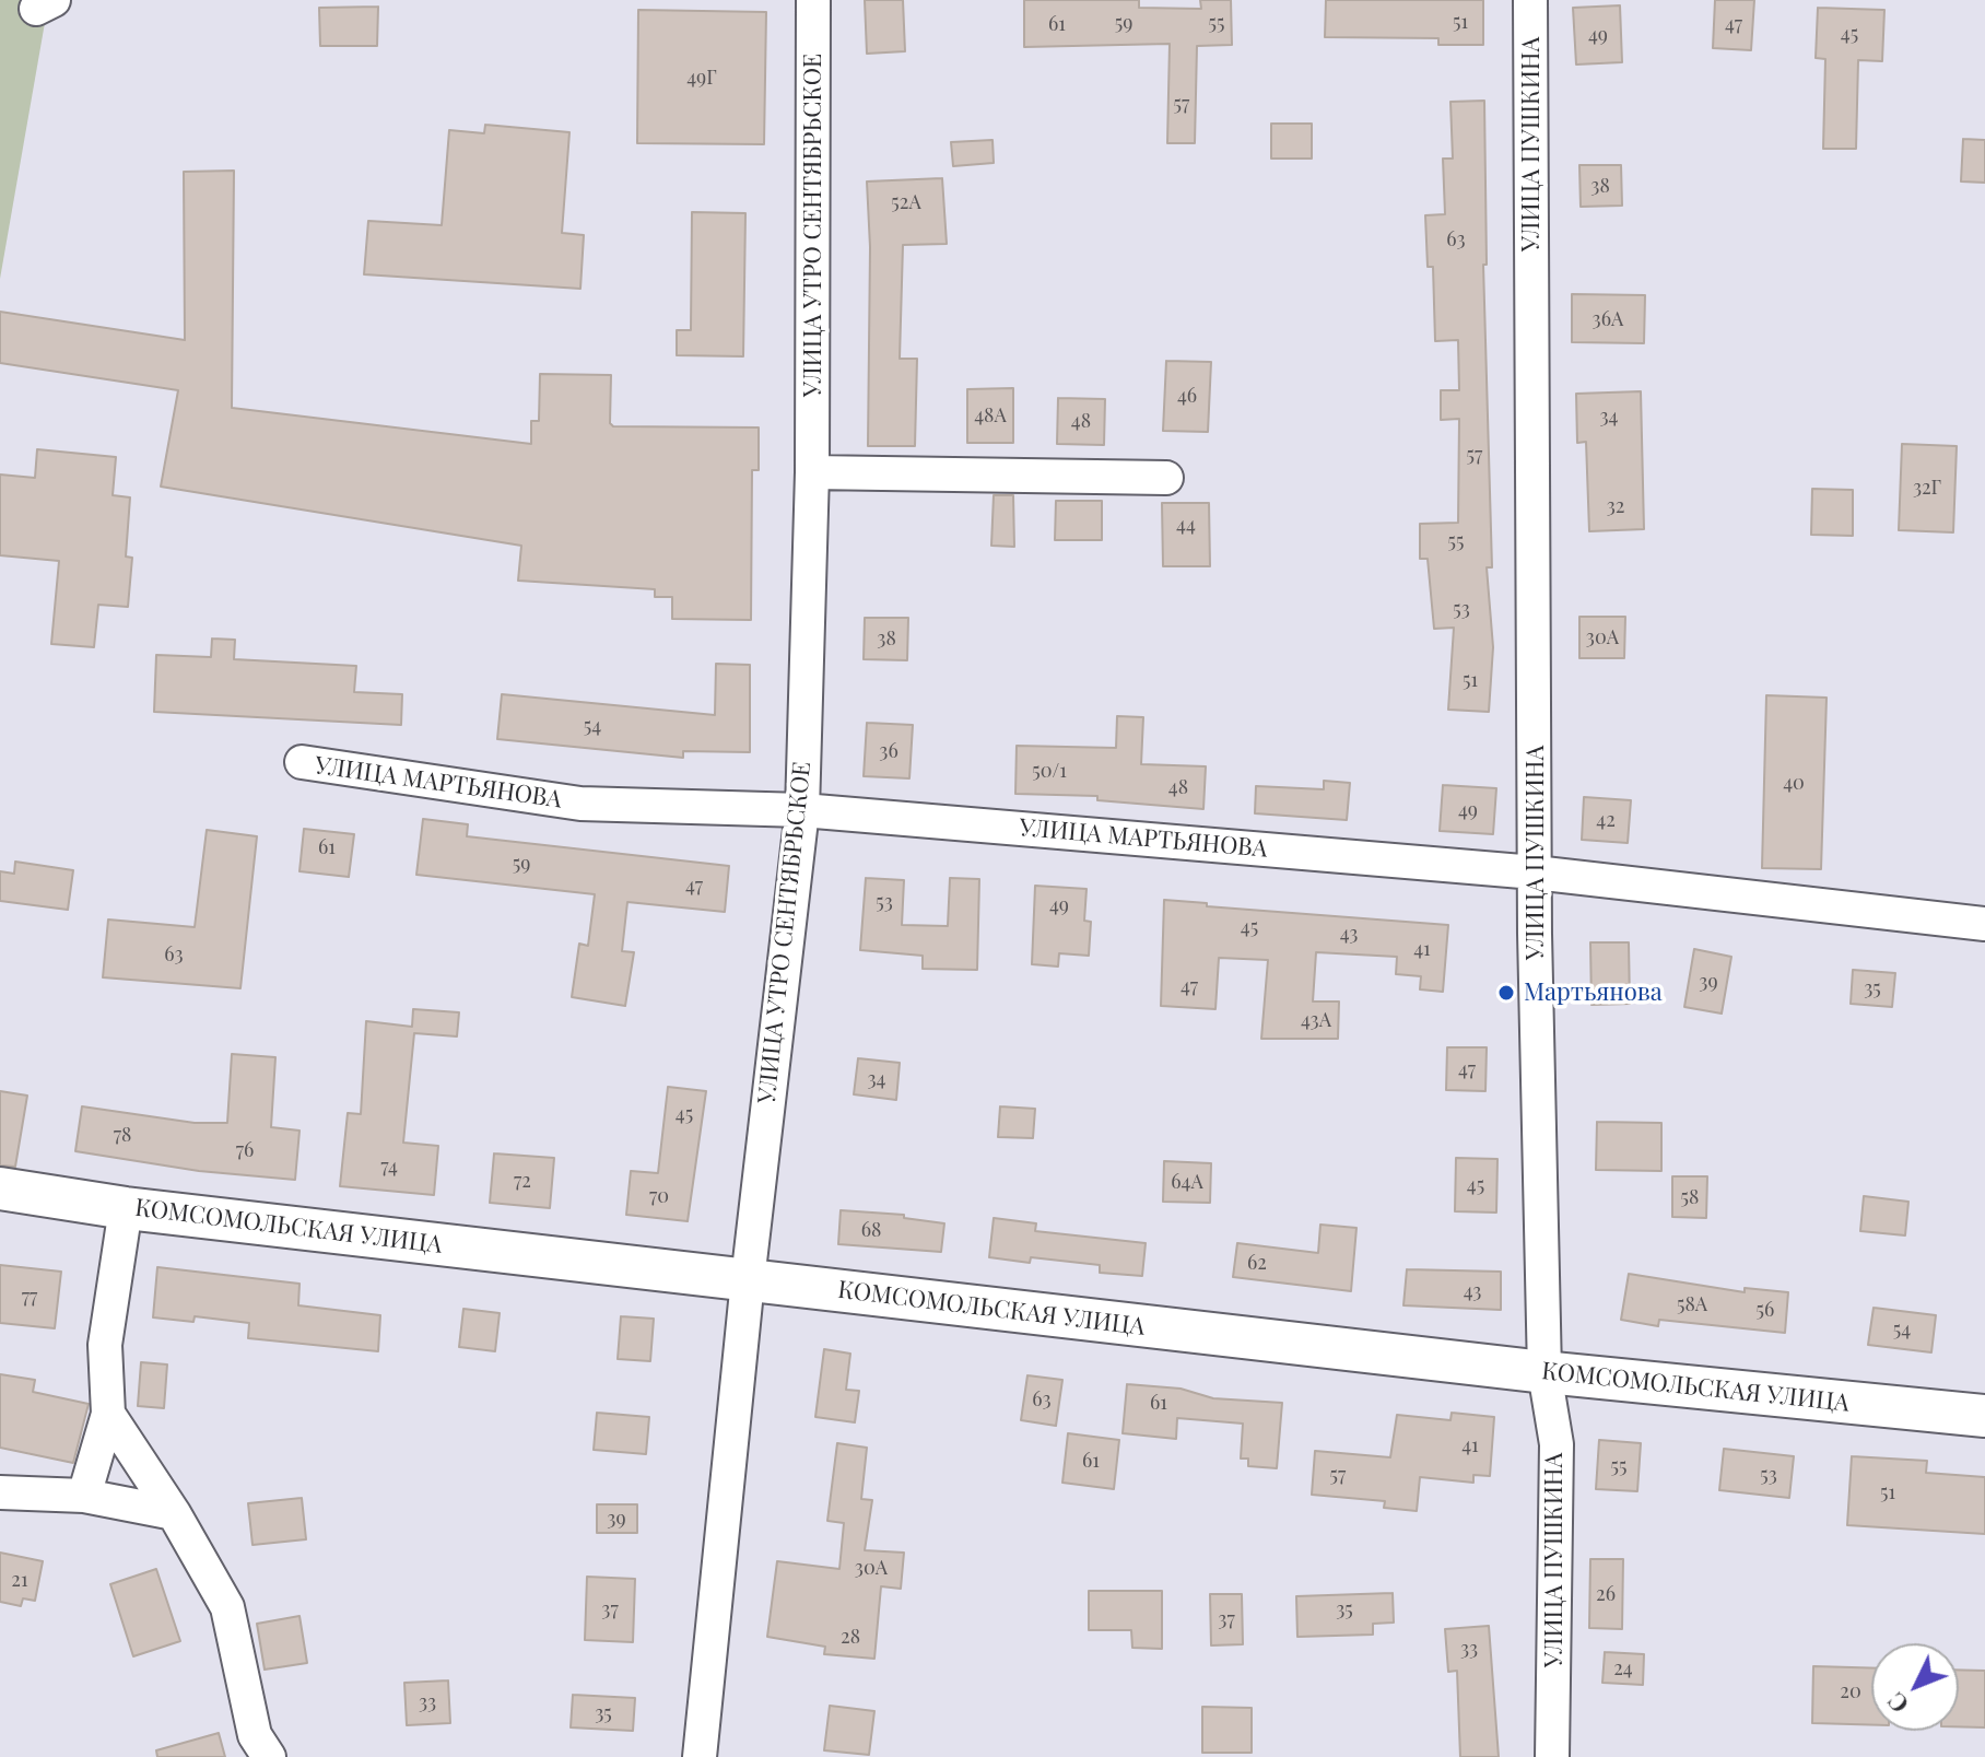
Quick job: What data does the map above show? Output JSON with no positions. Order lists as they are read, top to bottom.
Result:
{
  "streets": {
    "main road": ["КОМСОМОЛЬСКАЯ УЛИЦА"],
    "street": ["УЛИЦА ПУШКИНА", "УЛИЦА УТРО СЕНТЯБРЬСКОЕ", "УЛИЦА МАРТЬЯНОВА"]
  },
  "crossings": [
    ["УЛИЦА ПУШКИНА", "УЛИЦА МАРТЬЯНОВА"],
    ["УЛИЦА ПУШКИНА", "КОМСОМОЛЬСКАЯ УЛИЦА"],
    ["УЛИЦА УТРО СЕНТЯБРЬСКОЕ", "УЛИЦА МАРТЬЯНОВА"],
    ["УЛИЦА УТРО СЕНТЯБРЬСКОЕ", "КОМСОМОЛЬСКАЯ УЛИЦА"]
  ],
  "places": ["Мартьянова"],
  "house_numbers": [
    "51",
    "59",
    "55",
    "61",
    "47",
    "45",
    "49",
    "49Г",
    "57",
    "38",
    "52А",
    "63",
    "36А",
    "46",
    "48А",
    "34",
    "48",
    "57",
    "32Г",
    "32",
    "44",
    "55",
    "53",
    "30А",
    "38",
    "51",
    "54",
    "36",
    "50/1",
    "40",
    "48",
    "49",
    "42",
    "61",
    "59",
    "47",
    "53",
    "49",
    "45",
    "43",
    "41",
    "63",
    "39",
    "47",
    "35",
    "43А",
    "47",
    "34",
    "45",
    "78",
    "76",
    "74",
    "72",
    "64А",
    "45",
    "70",
    "58",
    "68",
    "62",
    "43",
    "77",
    "58А",
    "56",
    "54",
    "63",
    "61",
    "41",
    "61",
    "55",
    "57",
    "53",
    "51",
    "39",
    "30А",
    "21",
    "26",
    "37",
    "35",
    "37",
    "28",
    "33",
    "24",
    "20",
    "33",
    "35"
  ],
  "north": "bottom left"
}
